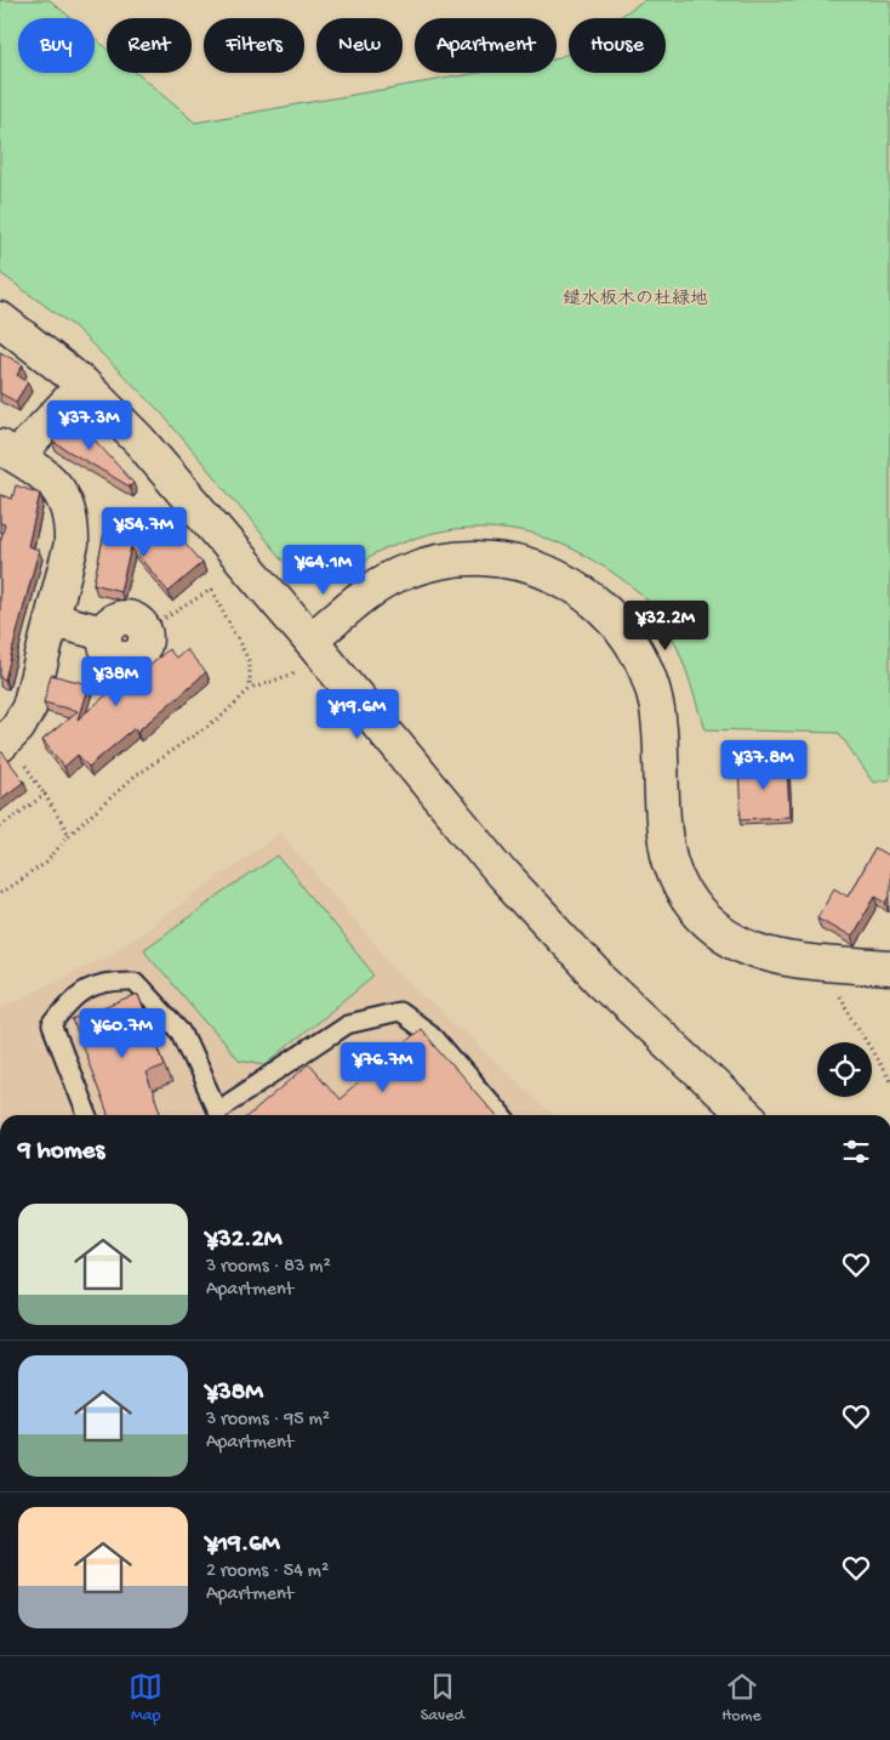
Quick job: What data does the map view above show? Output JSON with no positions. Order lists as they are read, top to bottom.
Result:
{
  "parks": ["鑓水板木の杜緑地"],
  "page": {
    "chip": [
      "Buy",
      "Rent",
      "Filters",
      "New",
      "Apartment",
      "House"
    ],
    "price": [
      "¥37.3M",
      "¥54.7M",
      "¥64.1M",
      "¥32.2M",
      "¥38M",
      "¥19.6M",
      "¥37.8M",
      "¥60.7M",
      "¥76.7M"
    ],
    "heading": "9 homes",
    "list": [
      {
        "name": "¥32.2M",
        "note": "3 rooms · 83 m² · Apartment"
      },
      {
        "name": "¥38M",
        "note": "3 rooms · 95 m² · Apartment"
      },
      {
        "name": "¥19.6M",
        "note": "2 rooms · 54 m² · Apartment"
      }
    ],
    "tabs": ["Map", "Saved", "Home"]
  }
}
